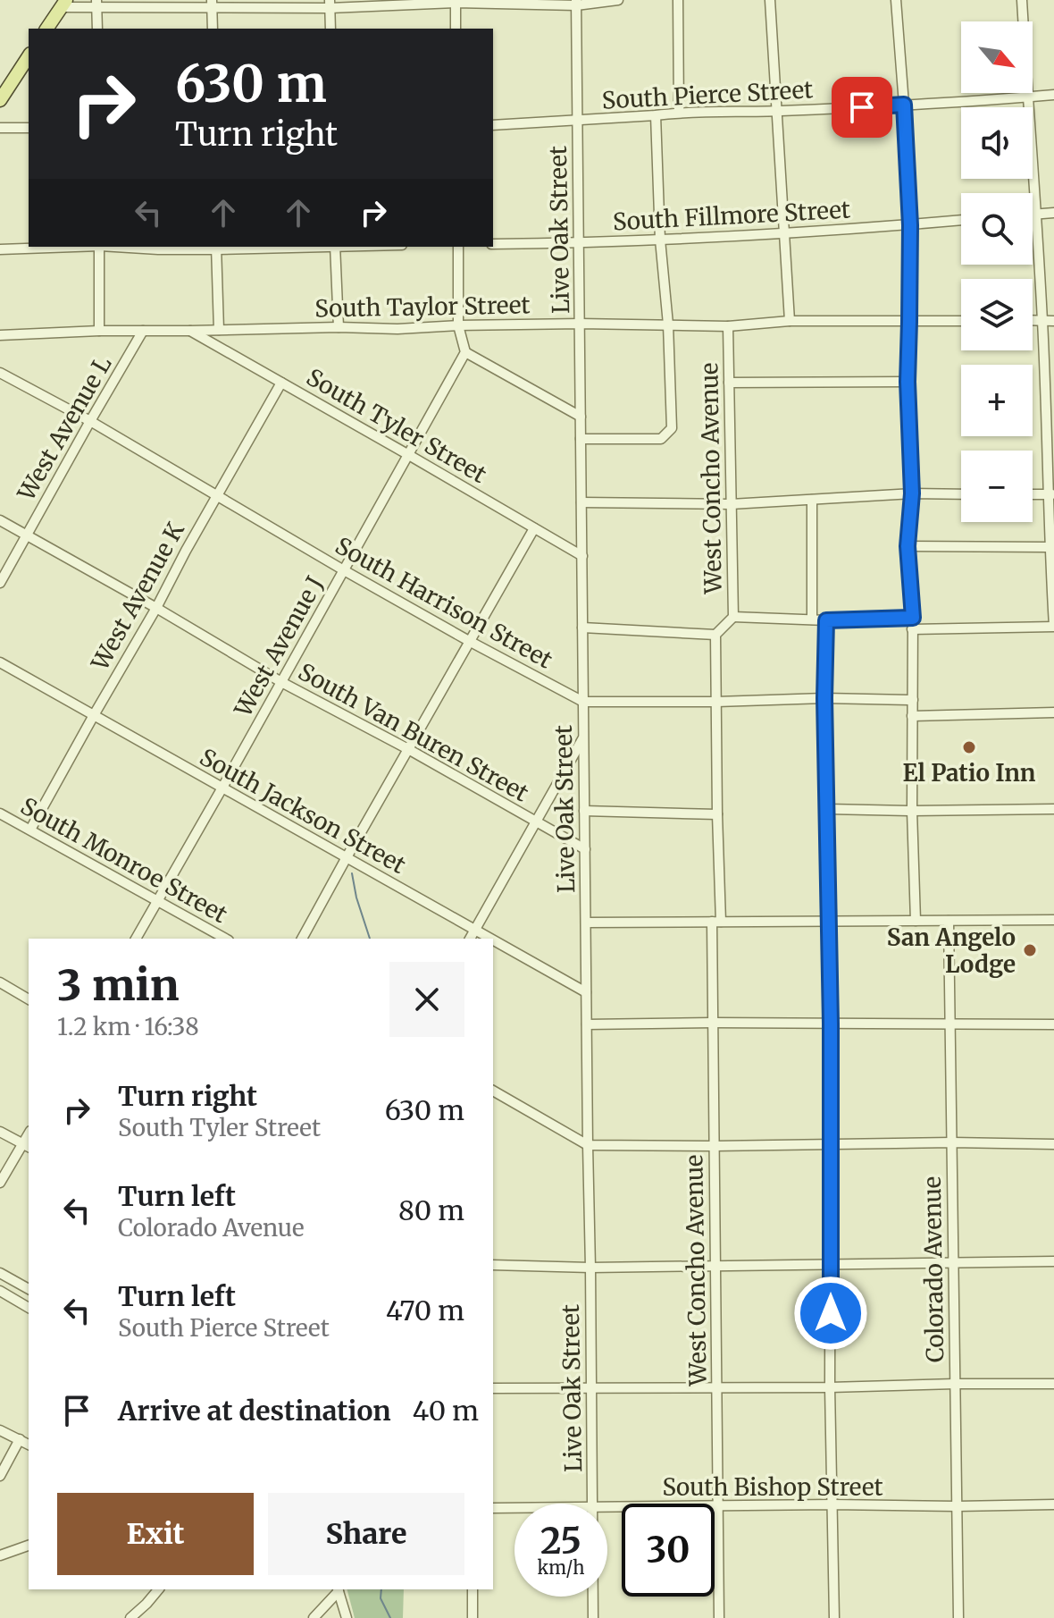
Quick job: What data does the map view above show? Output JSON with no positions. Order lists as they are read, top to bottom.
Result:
{
  "streets": {
    "street": [
      "South Pierce Street",
      "South Fillmore Street",
      "Live Oak Street",
      "South Taylor Street",
      "South Tyler Street",
      "West Avenue L",
      "West Concho Avenue",
      "West Avenue K",
      "South Harrison Street",
      "West Avenue J",
      "South Van Buren Street",
      "South Jackson Street",
      "South Monroe Street",
      "Colorado Avenue",
      "South Bishop Street"
    ]
  },
  "crossings": [
    ["South Pierce Street", "Live Oak Street"],
    ["South Fillmore Street", "Live Oak Street"],
    ["Live Oak Street", "South Taylor Street"],
    ["Live Oak Street", "South Tyler Street"],
    ["Live Oak Street", "South Harrison Street"],
    ["Live Oak Street", "South Van Buren Street"],
    ["Live Oak Street", "South Jackson Street"],
    ["South Taylor Street", "South Tyler Street"],
    ["South Taylor Street", "West Avenue L"],
    ["South Taylor Street", "West Concho Avenue"],
    ["South Tyler Street", "West Avenue K"],
    ["South Tyler Street", "West Avenue J"],
    ["West Avenue L", "South Harrison Street"],
    ["West Avenue L", "South Van Buren Street"],
    ["West Concho Avenue", "South Harrison Street"],
    ["West Concho Avenue", "South Bishop Street"],
    ["West Avenue K", "South Harrison Street"],
    ["West Avenue K", "South Van Buren Street"],
    ["West Avenue K", "South Jackson Street"],
    ["West Avenue K", "South Monroe Street"],
    ["South Harrison Street", "West Avenue J"],
    ["West Avenue J", "South Van Buren Street"],
    ["West Avenue J", "South Jackson Street"],
    ["West Avenue J", "South Monroe Street"],
    ["Colorado Avenue", "South Bishop Street"]
  ],
  "places": ["El Patio Inn", "San Angelo Lodge"],
  "north": "bottom right",
  "page": {
    "map_buttons": ["+", "−"],
    "turn": ["630 m", "Turn right"],
    "heading": ["3 min", "1.2 km · 16:38"],
    "list": [
      {
        "name": "Turn right",
        "note": "South Tyler Street",
        "value": "630 m"
      },
      {
        "name": "Turn left",
        "note": "Colorado Avenue",
        "value": "80 m"
      },
      {
        "name": "Turn left",
        "note": "South Pierce Street",
        "value": "470 m"
      },
      {
        "name": "Arrive at destination",
        "value": "40 m"
      }
    ],
    "buttons": ["Exit", "Share"],
    "speed": "25 km/h",
    "limit": "30"
  }
}
